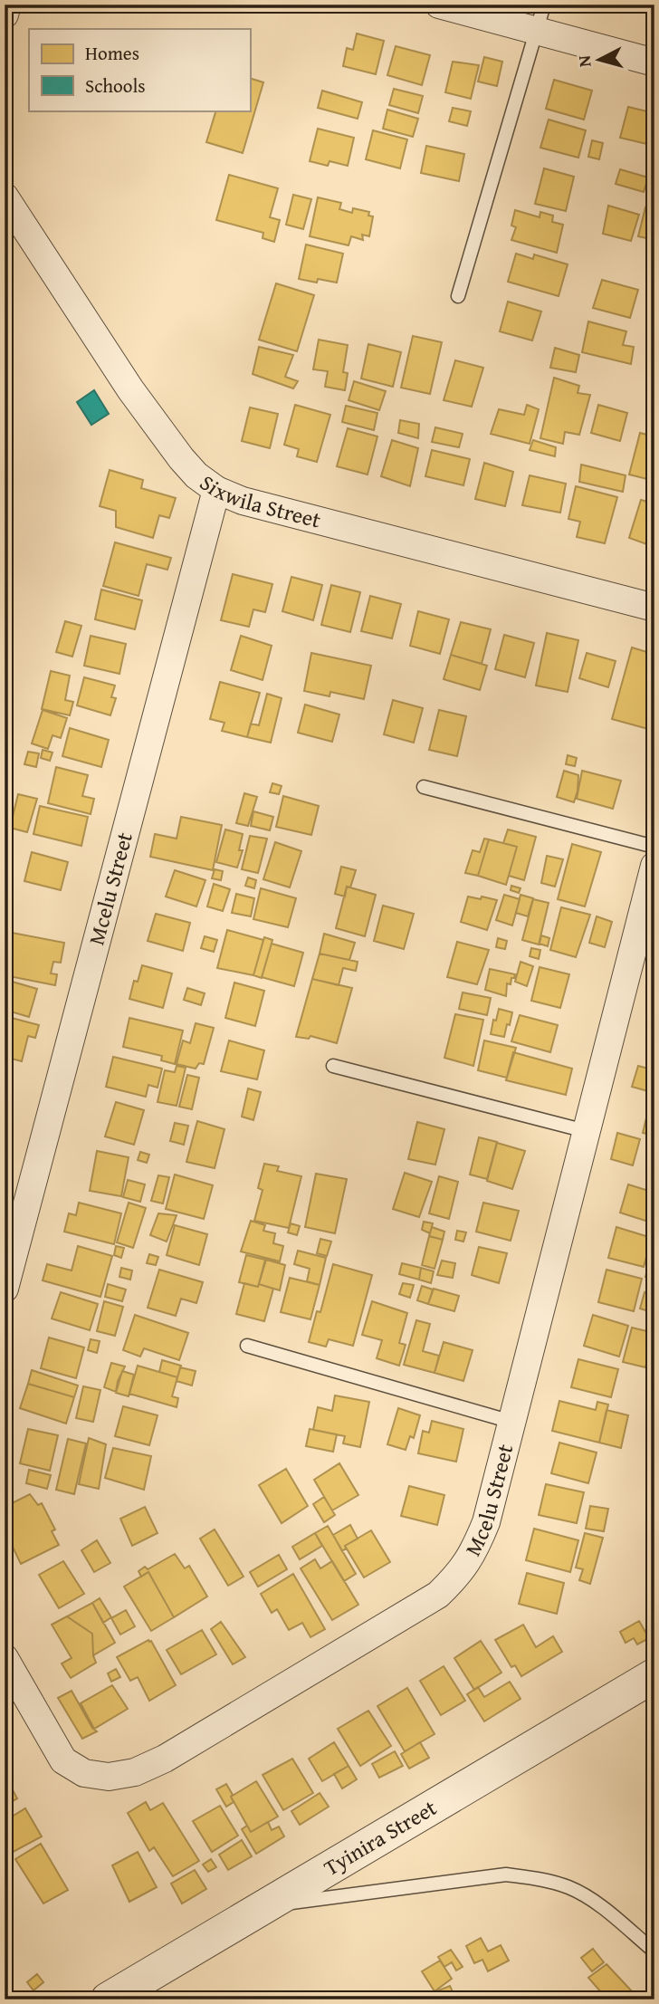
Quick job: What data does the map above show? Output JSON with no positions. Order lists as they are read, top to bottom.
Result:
{
  "streets": {
    "street": ["Sixwila Street", "Mcelu Street", "Tyinira Street"]
  },
  "crossings": [
    ["Sixwila Street", "Mcelu Street"]
  ],
  "legend": ["Homes", "Schools"],
  "north": "left"
}
